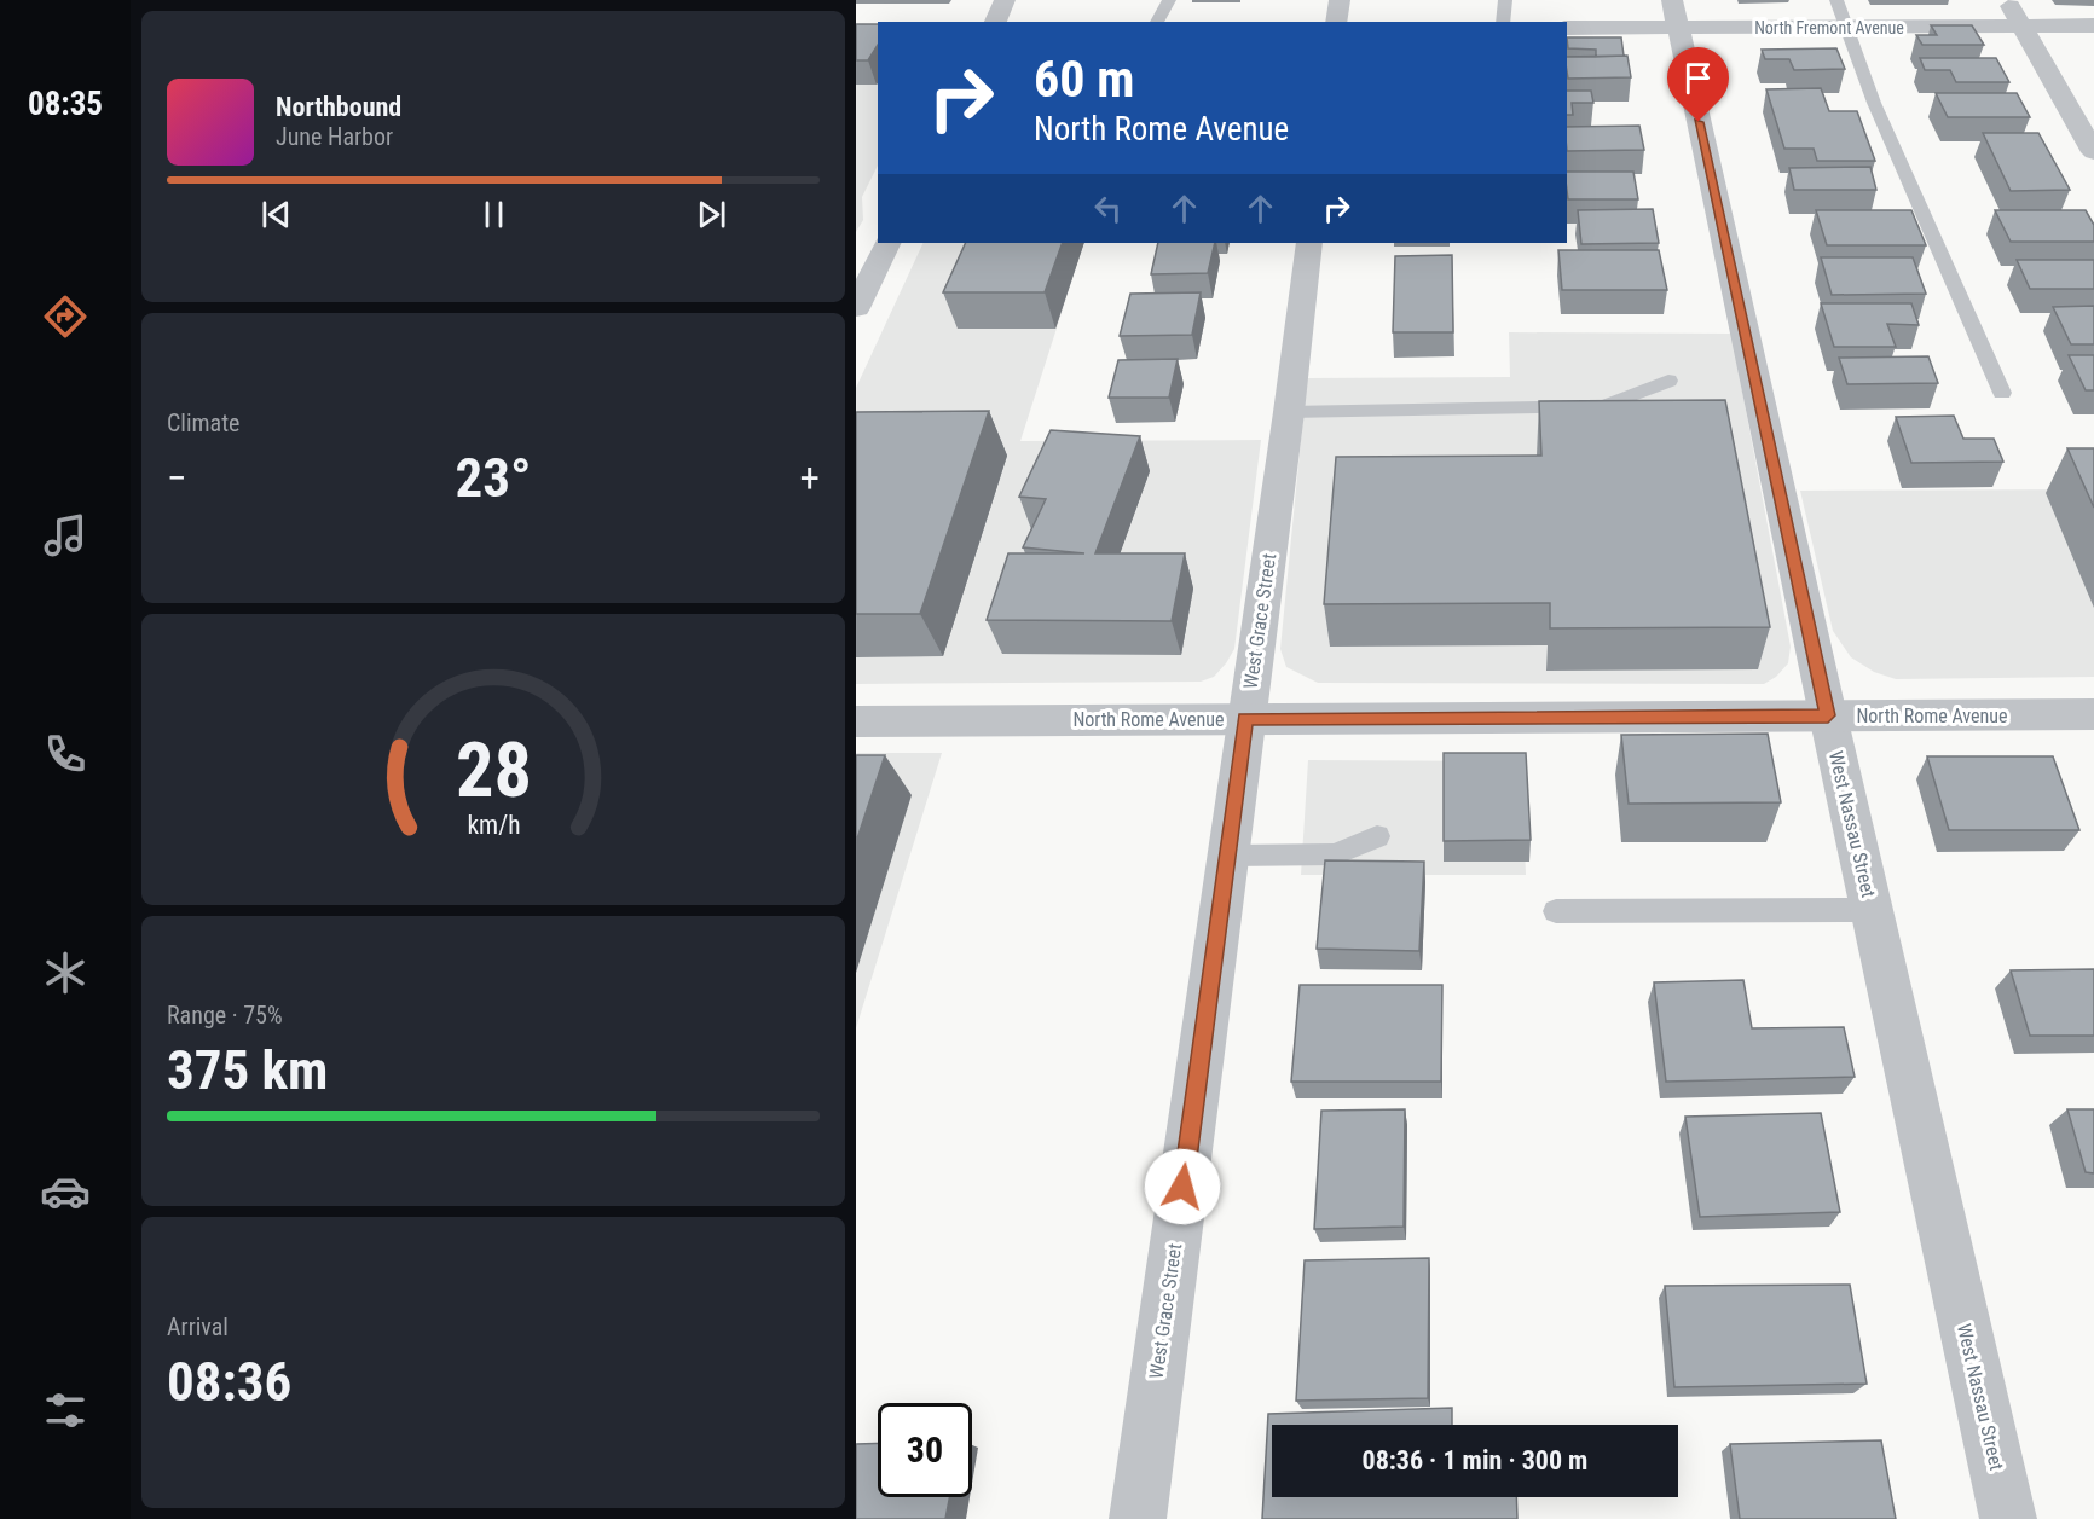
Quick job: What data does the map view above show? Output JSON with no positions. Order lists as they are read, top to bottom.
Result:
{
  "streets": {
    "street": [
      "North Fremont Avenue",
      "West Grace Street",
      "North Rome Avenue",
      "West Nassau Street"
    ]
  },
  "crossings": [
    ["North Fremont Avenue", "West Nassau Street"],
    ["West Grace Street", "North Rome Avenue"],
    ["North Rome Avenue", "West Nassau Street"]
  ],
  "page": {
    "tabs": "08:35",
    "turn": ["60 m", "North Rome Avenue"],
    "song": ["Northbound", "June Harbor"],
    "tile": [
      "Climate",
      ["Range · 75%", "375 km"],
      ["Arrival", "08:36"]
    ],
    "heat": ["−", "23°", "+"],
    "limit": "30",
    "trip": "08:36 · 1 min · 300 m",
    "gauge": ["28", "km/h"]
  }
}
